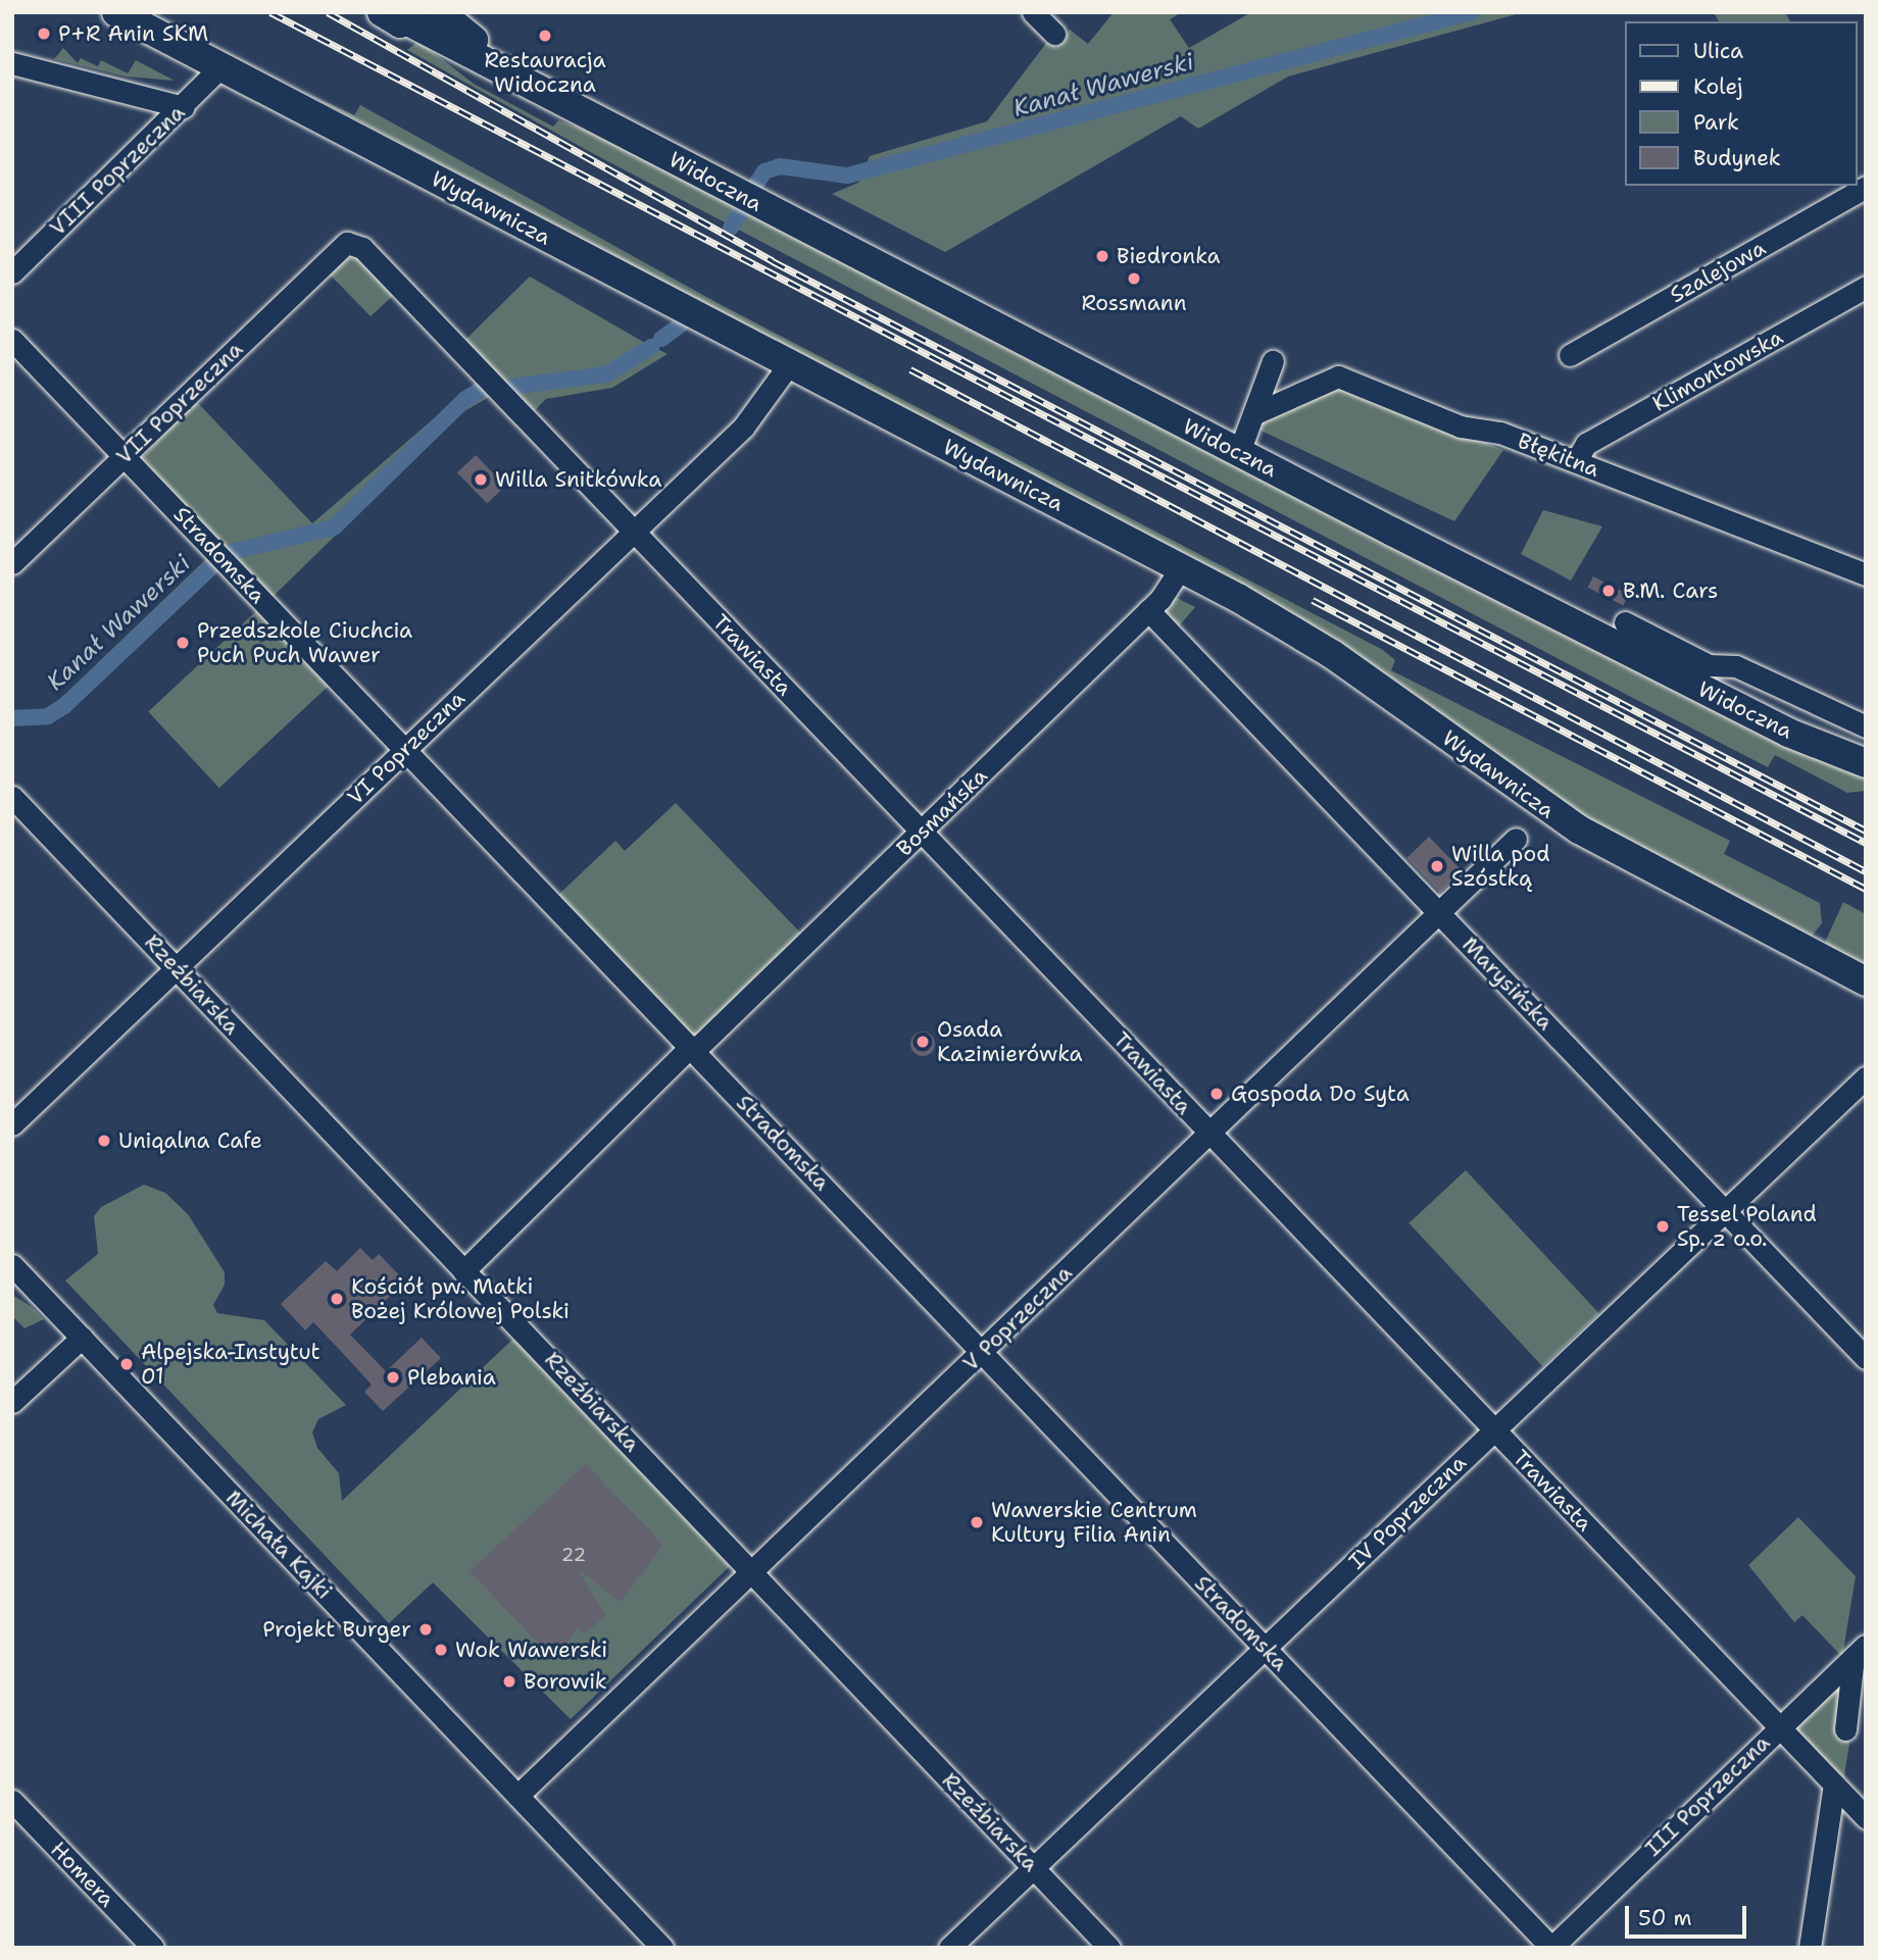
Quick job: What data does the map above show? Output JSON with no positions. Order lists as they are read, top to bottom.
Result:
{
  "streets": {
    "main road": ["Widoczna", "Wydawnicza"],
    "street": [
      "VIII Poprzeczna",
      "Szalejowa",
      "Klimontowska",
      "VII Poprzeczna",
      "Błękitna",
      "Stradomska",
      "Trawiasta",
      "VI Poprzeczna",
      "Bosmańska",
      "Marysińska",
      "Rzeźbiarska",
      "V Poprzeczna",
      "IV Poprzeczna",
      "Michała Kajki",
      "III Poprzeczna",
      "Homera"
    ]
  },
  "crossings": [
    ["VIII Poprzeczna", "Wydawnicza"],
    ["Wydawnicza", "VI Poprzeczna"],
    ["Wydawnicza", "Bosmańska"],
    ["Klimontowska", "Błękitna"],
    ["VII Poprzeczna", "Stradomska"],
    ["VII Poprzeczna", "Trawiasta"],
    ["Stradomska", "VI Poprzeczna"],
    ["Stradomska", "Bosmańska"],
    ["Stradomska", "V Poprzeczna"],
    ["Stradomska", "IV Poprzeczna"],
    ["Stradomska", "III Poprzeczna"],
    ["Trawiasta", "VI Poprzeczna"],
    ["Trawiasta", "Bosmańska"],
    ["Trawiasta", "V Poprzeczna"],
    ["Trawiasta", "IV Poprzeczna"],
    ["Trawiasta", "III Poprzeczna"],
    ["VI Poprzeczna", "Rzeźbiarska"],
    ["Bosmańska", "Marysińska"],
    ["Bosmańska", "Rzeźbiarska"],
    ["Marysińska", "V Poprzeczna"],
    ["Marysińska", "IV Poprzeczna"],
    ["Rzeźbiarska", "V Poprzeczna"],
    ["Rzeźbiarska", "IV Poprzeczna"],
    ["V Poprzeczna", "Michała Kajki"]
  ],
  "water": ["Kanał Wawerski"],
  "places": [
    "P+R Anin SKM",
    "Restauracja Widoczna",
    "Biedronka",
    "Rossmann",
    "Willa Snitkówka",
    "B.M. Cars",
    "Przedszkole Ciuchcia Puch Puch Wawer",
    "Willa pod Szóstką",
    "Osada Kazimierówka",
    "Gospoda Do Syta",
    "Uniqalna Cafe",
    "Tessel Poland Sp. z o.o.",
    "Kościół pw. Matki Bożej Królowej Polski",
    "Alpejska-Instytut 01",
    "Plebania",
    "Wawerskie Centrum Kultury Filia Anin",
    "Projekt Burger",
    "Wok Wawerski",
    "Borowik"
  ],
  "house_numbers": ["22"],
  "legend": [
    "Ulica",
    "Kolej",
    "Park",
    "Budynek"
  ],
  "scale_bar": "50 m"
}
